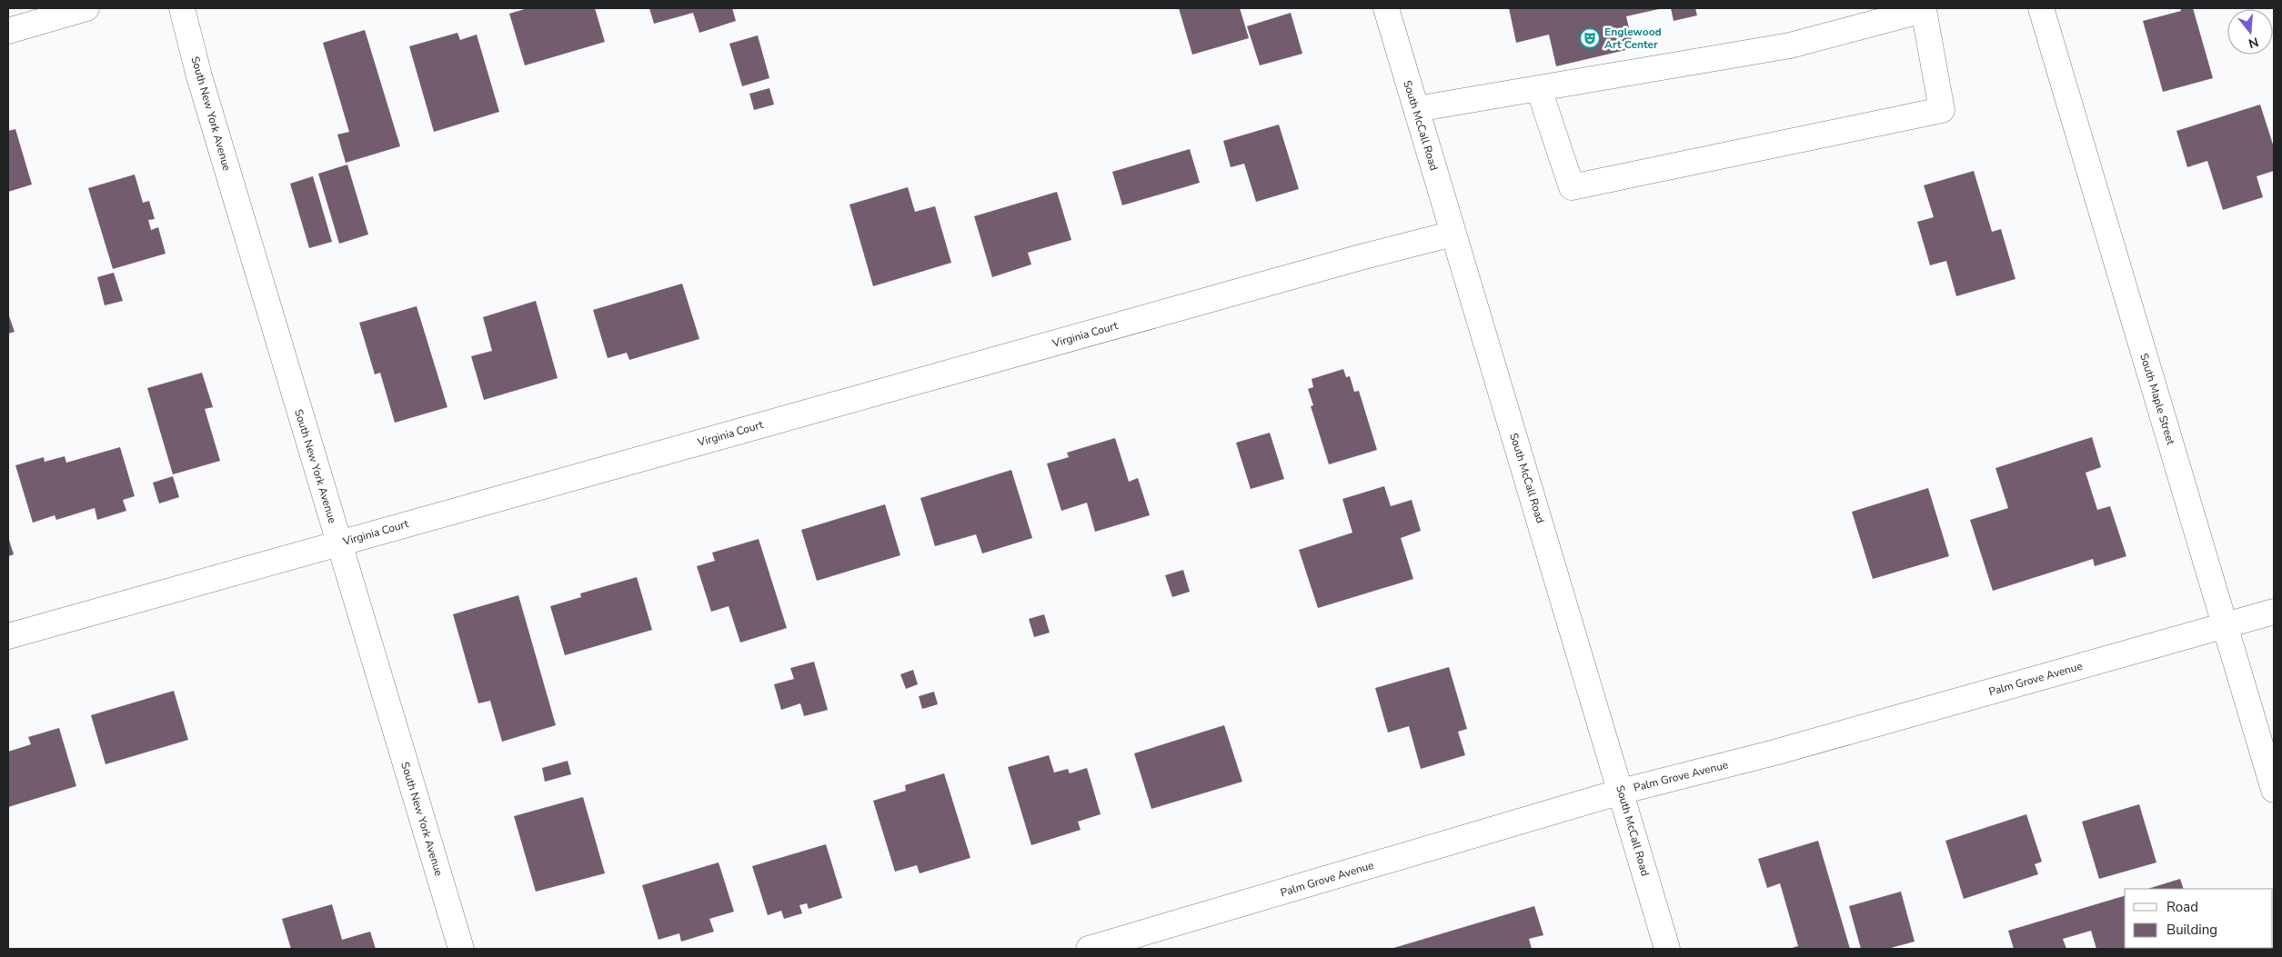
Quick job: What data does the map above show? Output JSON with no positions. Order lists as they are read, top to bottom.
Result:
{
  "streets": {
    "street": [
      "South New York Avenue",
      "South McCall Road",
      "Virginia Court",
      "South Maple Street",
      "Palm Grove Avenue"
    ]
  },
  "crossings": [
    ["South New York Avenue", "Virginia Court"],
    ["South McCall Road", "Virginia Court"],
    ["South McCall Road", "Palm Grove Avenue"],
    ["South Maple Street", "Palm Grove Avenue"]
  ],
  "places": {
    "theatre": ["Englewood Art Center"]
  },
  "legend": ["Road", "Building"],
  "north": "bottom"
}
